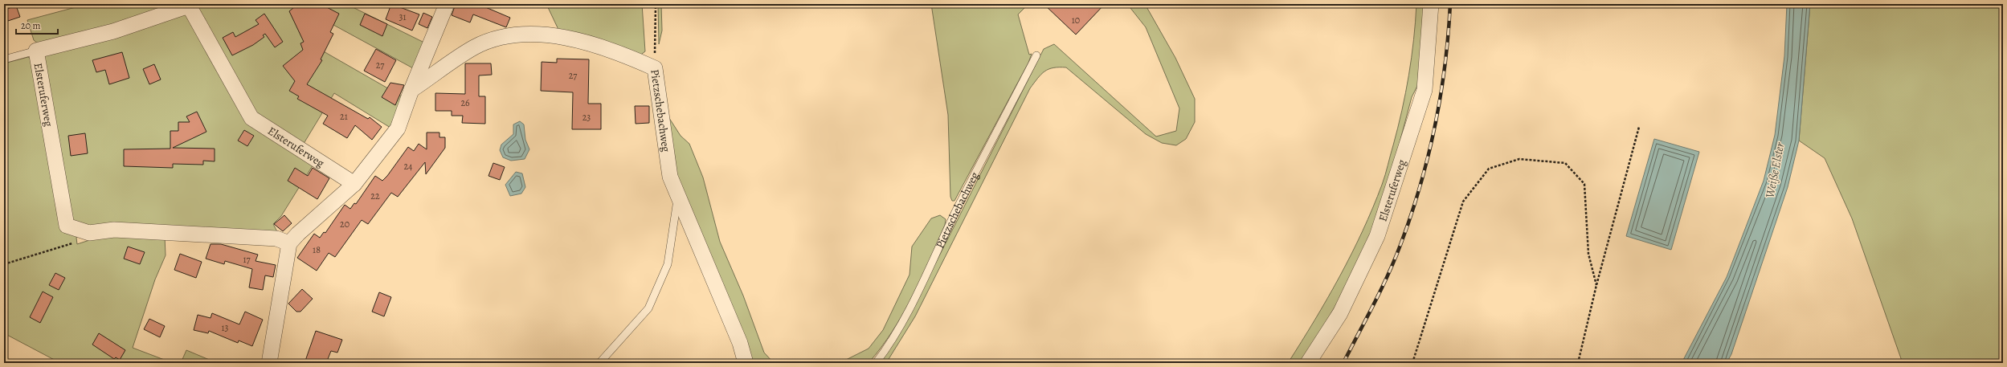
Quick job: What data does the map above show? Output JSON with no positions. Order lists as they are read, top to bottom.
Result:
{
  "streets": {
    "street": ["Elsteruferweg", "Pietzschebachweg"]
  },
  "water": ["Weiße Elster"],
  "house_numbers": [
    "31",
    "10",
    "27",
    "27",
    "26",
    "21",
    "23",
    "24",
    "22",
    "20",
    "18",
    "17",
    "13"
  ],
  "scale_bar": "20 m"
}
